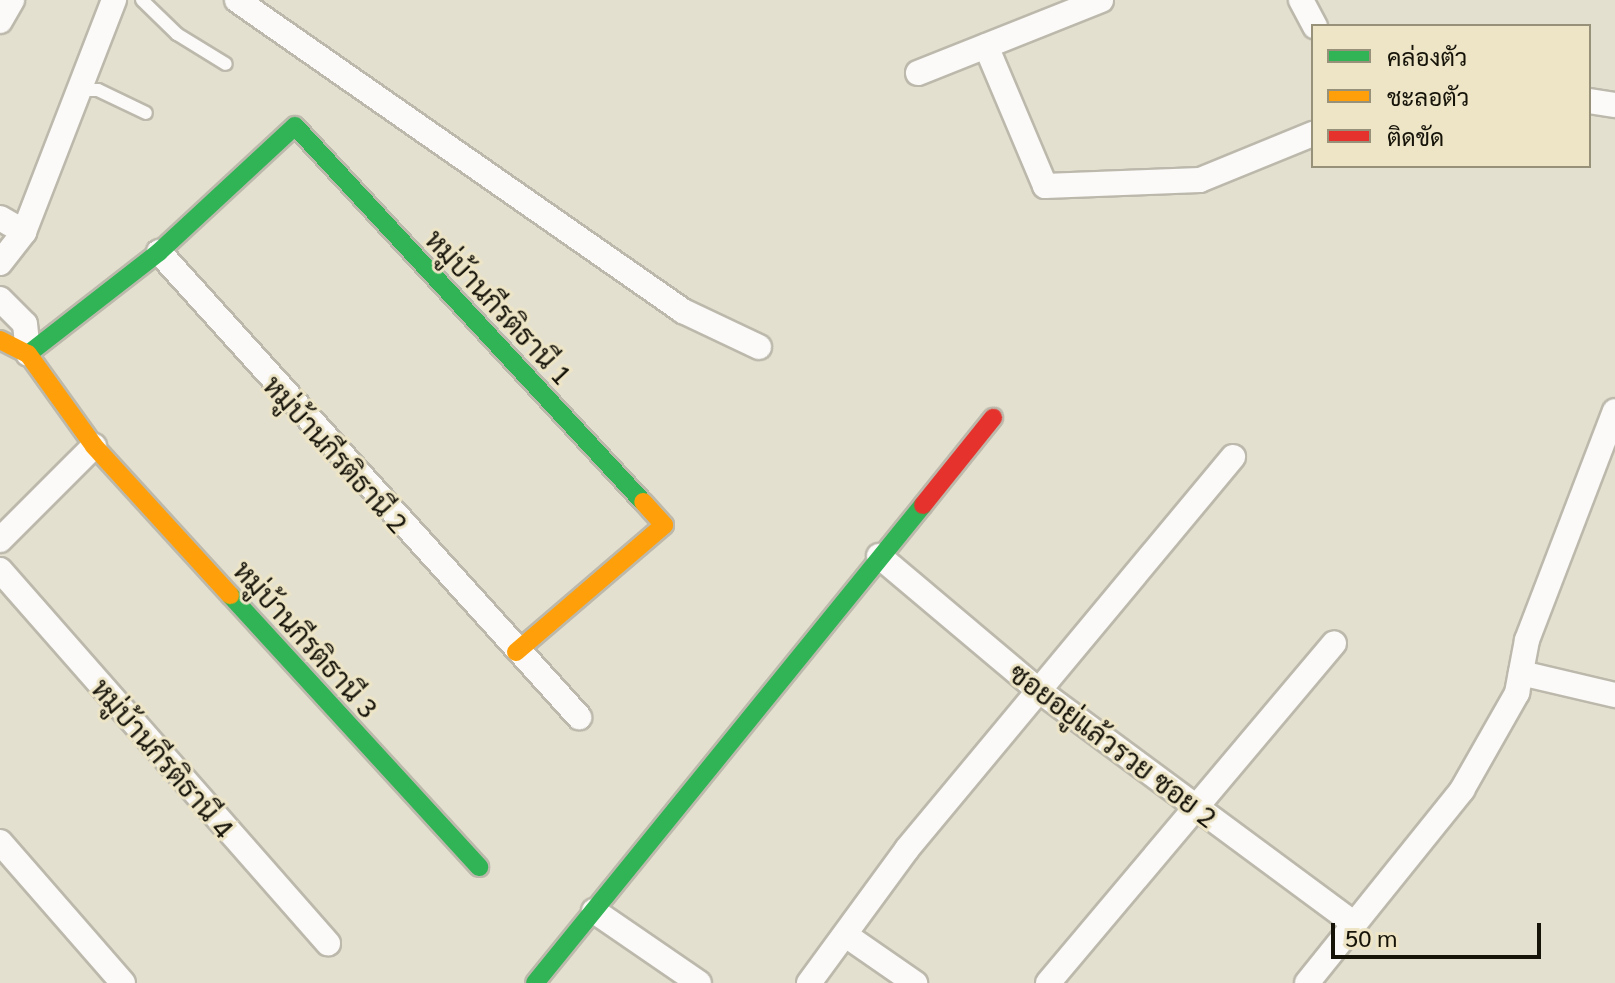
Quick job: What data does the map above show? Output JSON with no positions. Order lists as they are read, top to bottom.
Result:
{
  "streets": {
    "street": [
      "หมู่บ้านกีรติธานี 1",
      "หมู่บ้านกีรติธานี 2",
      "หมู่บ้านกีรติธานี 3",
      "ซอยอยู่แล้วรวย ซอย 2",
      "หมู่บ้านกีรติธานี 4"
    ]
  },
  "crossings": [
    ["หมู่บ้านกีรติธานี 1", "หมู่บ้านกีรติธานี 2"]
  ],
  "legend": ["คล่องตัว", "ชะลอตัว", "ติดขัด"],
  "scale_bar": "50 m"
}
